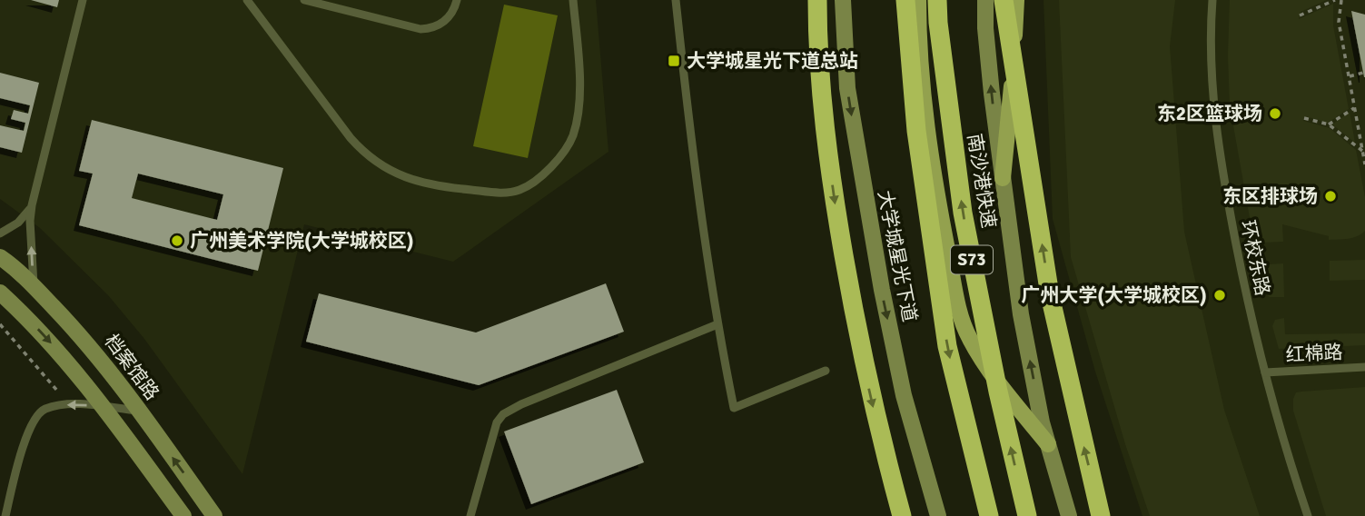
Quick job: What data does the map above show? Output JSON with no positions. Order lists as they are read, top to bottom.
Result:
{
  "streets": {
    "highway": ["南沙港快速", "S73"],
    "main road": ["大学城星光下道", "档案馆路"],
    "lane": ["环校东路", "红棉路"]
  },
  "crossings": [
    ["环校东路", "红棉路"]
  ],
  "places": {
    "transit": ["大学城星光下道总站"],
    "other": [
      "东2区篮球场",
      "东区排球场",
      "广州美术学院(大学城校区)",
      "广州大学(大学城校区)"
    ]
  }
}
